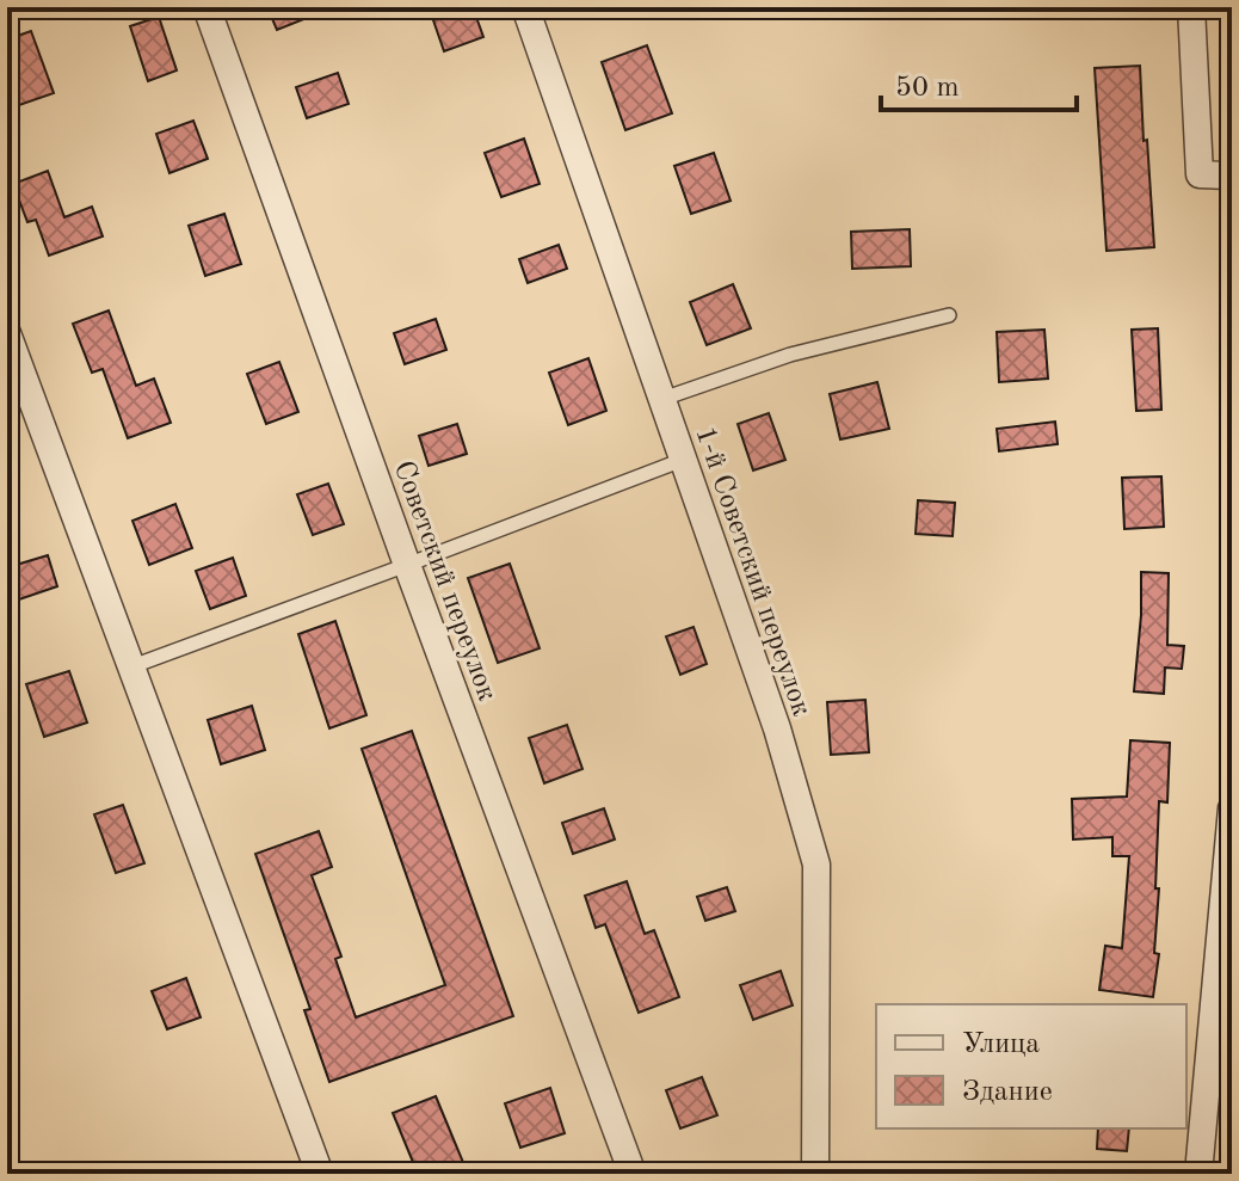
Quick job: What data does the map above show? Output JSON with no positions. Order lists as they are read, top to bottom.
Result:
{
  "streets": {
    "street": ["1-й Советский переулок", "Советский переулок"]
  },
  "legend": ["Улица", "Здание"],
  "scale_bar": "50 m"
}
